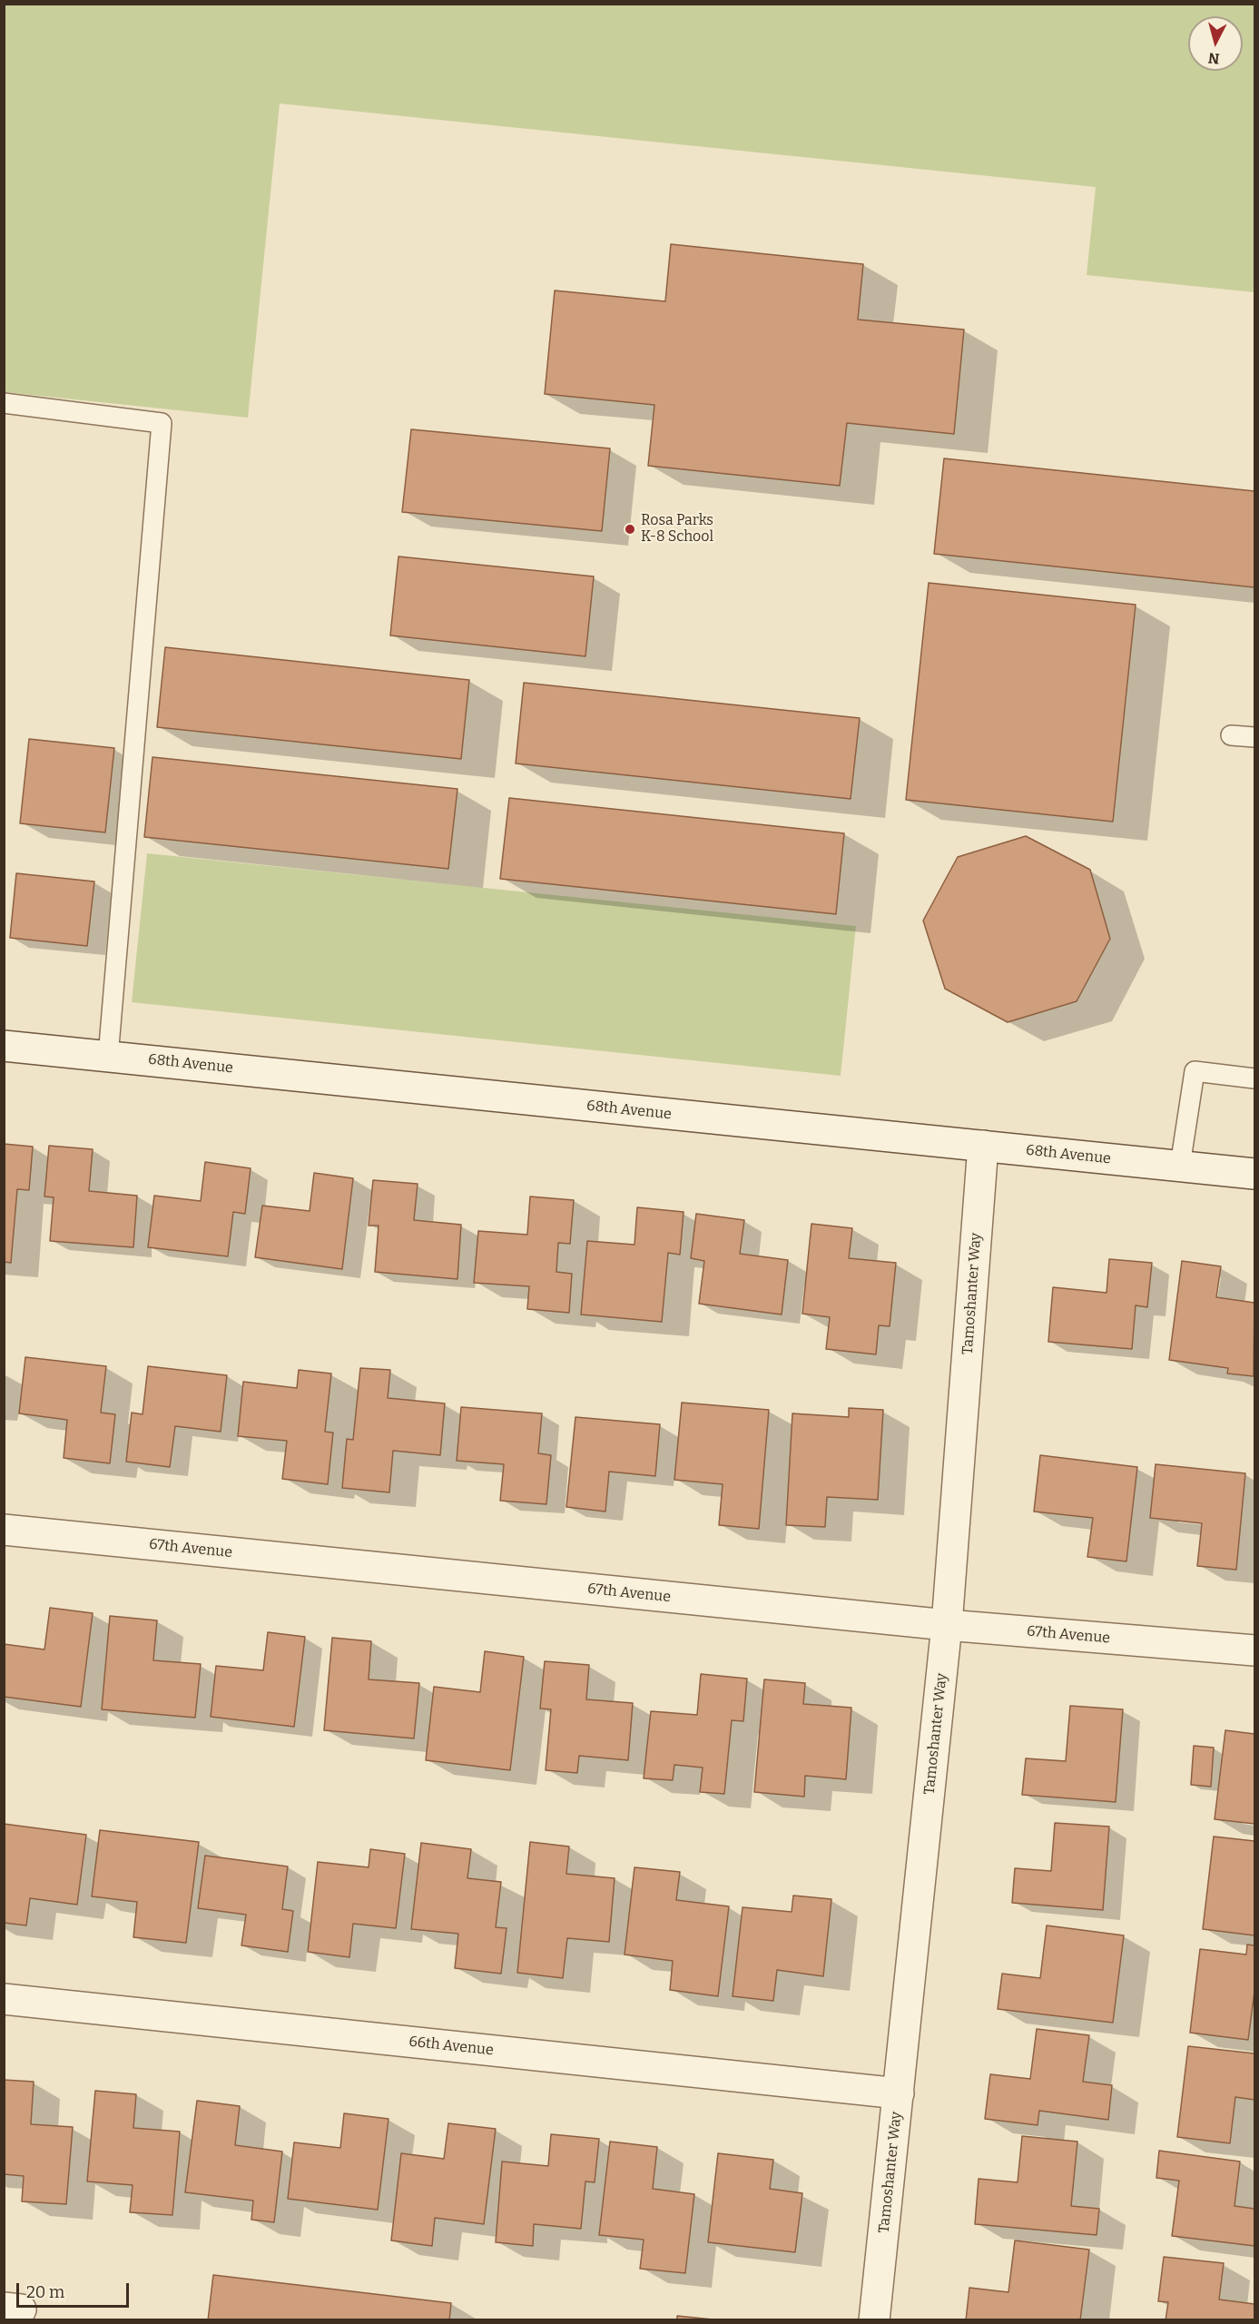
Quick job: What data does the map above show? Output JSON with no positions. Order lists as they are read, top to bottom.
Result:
{
  "streets": {
    "street": [
      "68th Avenue",
      "Tamoshanter Way",
      "67th Avenue",
      "66th Avenue"
    ]
  },
  "crossings": [
    ["68th Avenue", "Tamoshanter Way"],
    ["Tamoshanter Way", "67th Avenue"],
    ["Tamoshanter Way", "66th Avenue"]
  ],
  "places": ["Rosa Parks K-8 School"],
  "scale_bar": "20 m",
  "north": "bottom"
}
